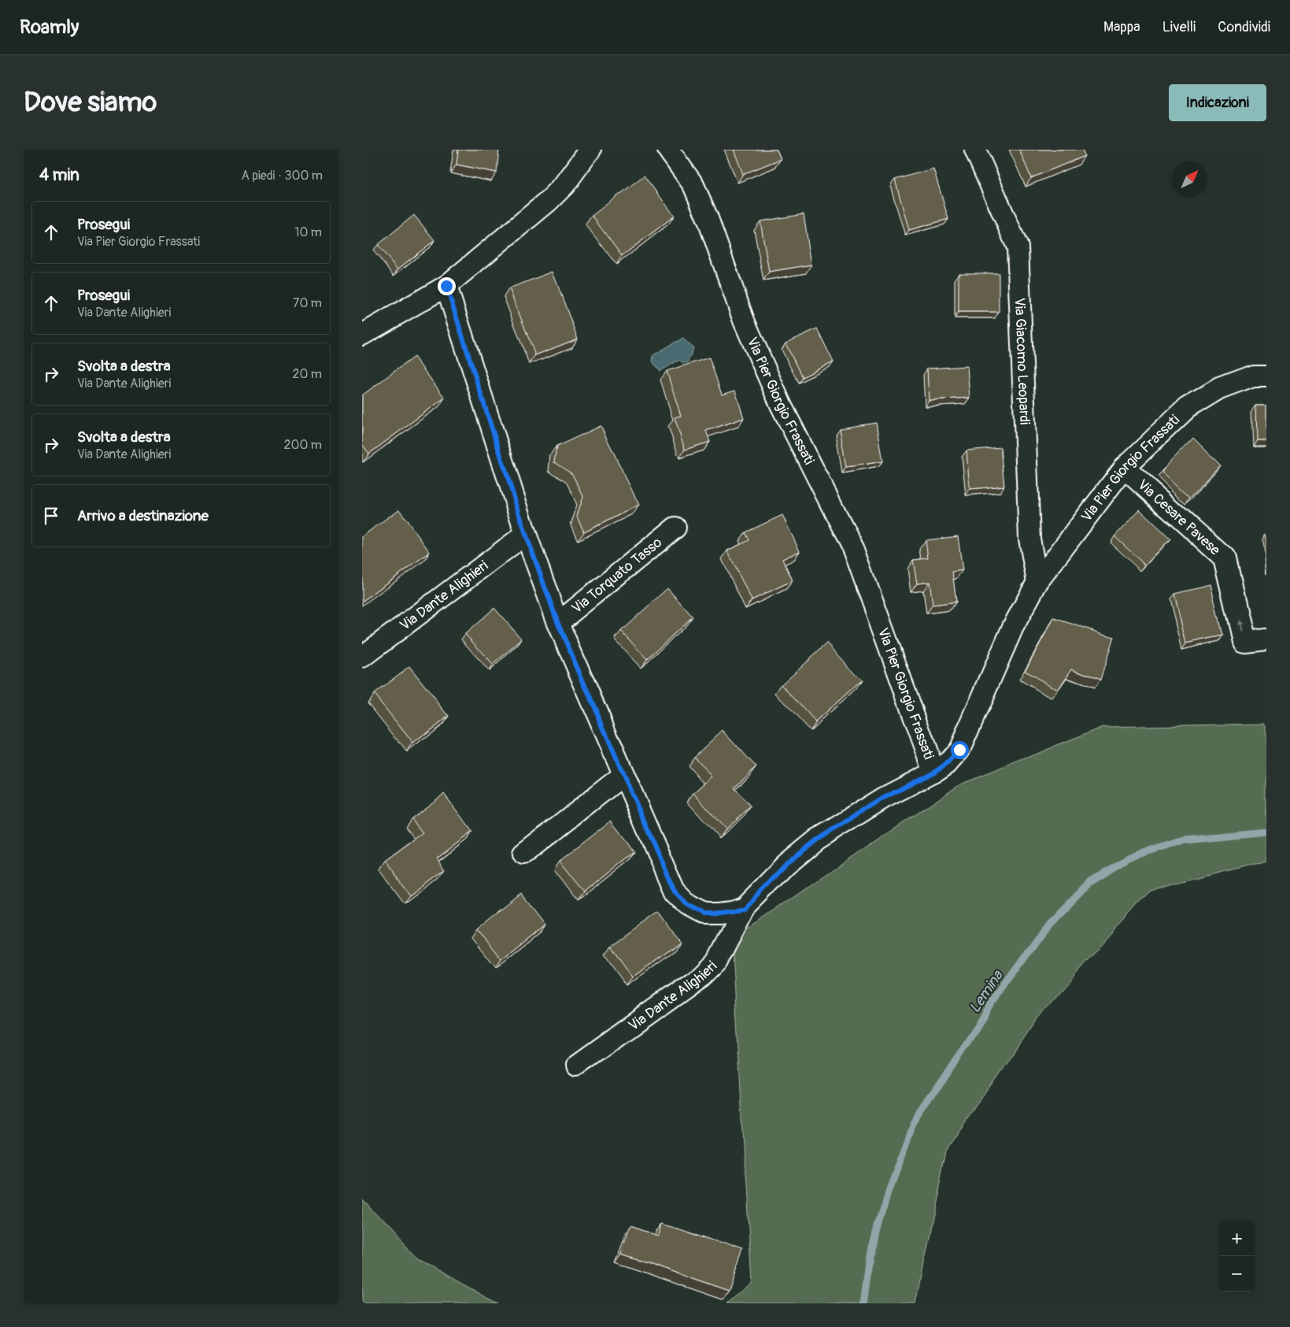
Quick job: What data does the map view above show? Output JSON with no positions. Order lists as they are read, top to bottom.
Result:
{
  "streets": {
    "street": [
      "Via Giacomo Leopardi",
      "Via Pier Giorgio Frassati",
      "Via Cesare Pavese",
      "Via Torquato Tasso",
      "Via Dante Alighieri"
    ]
  },
  "crossings": [
    ["Via Giacomo Leopardi", "Via Pier Giorgio Frassati"],
    ["Via Pier Giorgio Frassati", "Via Cesare Pavese"],
    ["Via Pier Giorgio Frassati", "Via Dante Alighieri"]
  ],
  "one_way": ["Via Cesare Pavese"],
  "water": ["Lemina"],
  "north": "top right",
  "page": {
    "header": "Roamly",
    "nav": ["Mappa", "Livelli", "Condividi"],
    "buttons": "Indicazioni",
    "title": "Dove siamo",
    "heading": ["4 min", "A piedi · 300 m"],
    "list": [
      ["Prosegui", "Via Pier Giorgio Frassati", "10 m"],
      ["Prosegui", "Via Dante Alighieri", "70 m"],
      ["Svolta a destra", "Via Dante Alighieri", "20 m"],
      ["Svolta a destra", "Via Dante Alighieri", "200 m"],
      "Arrivo a destinazione"
    ],
    "map_buttons": ["+", "−"]
  }
}
